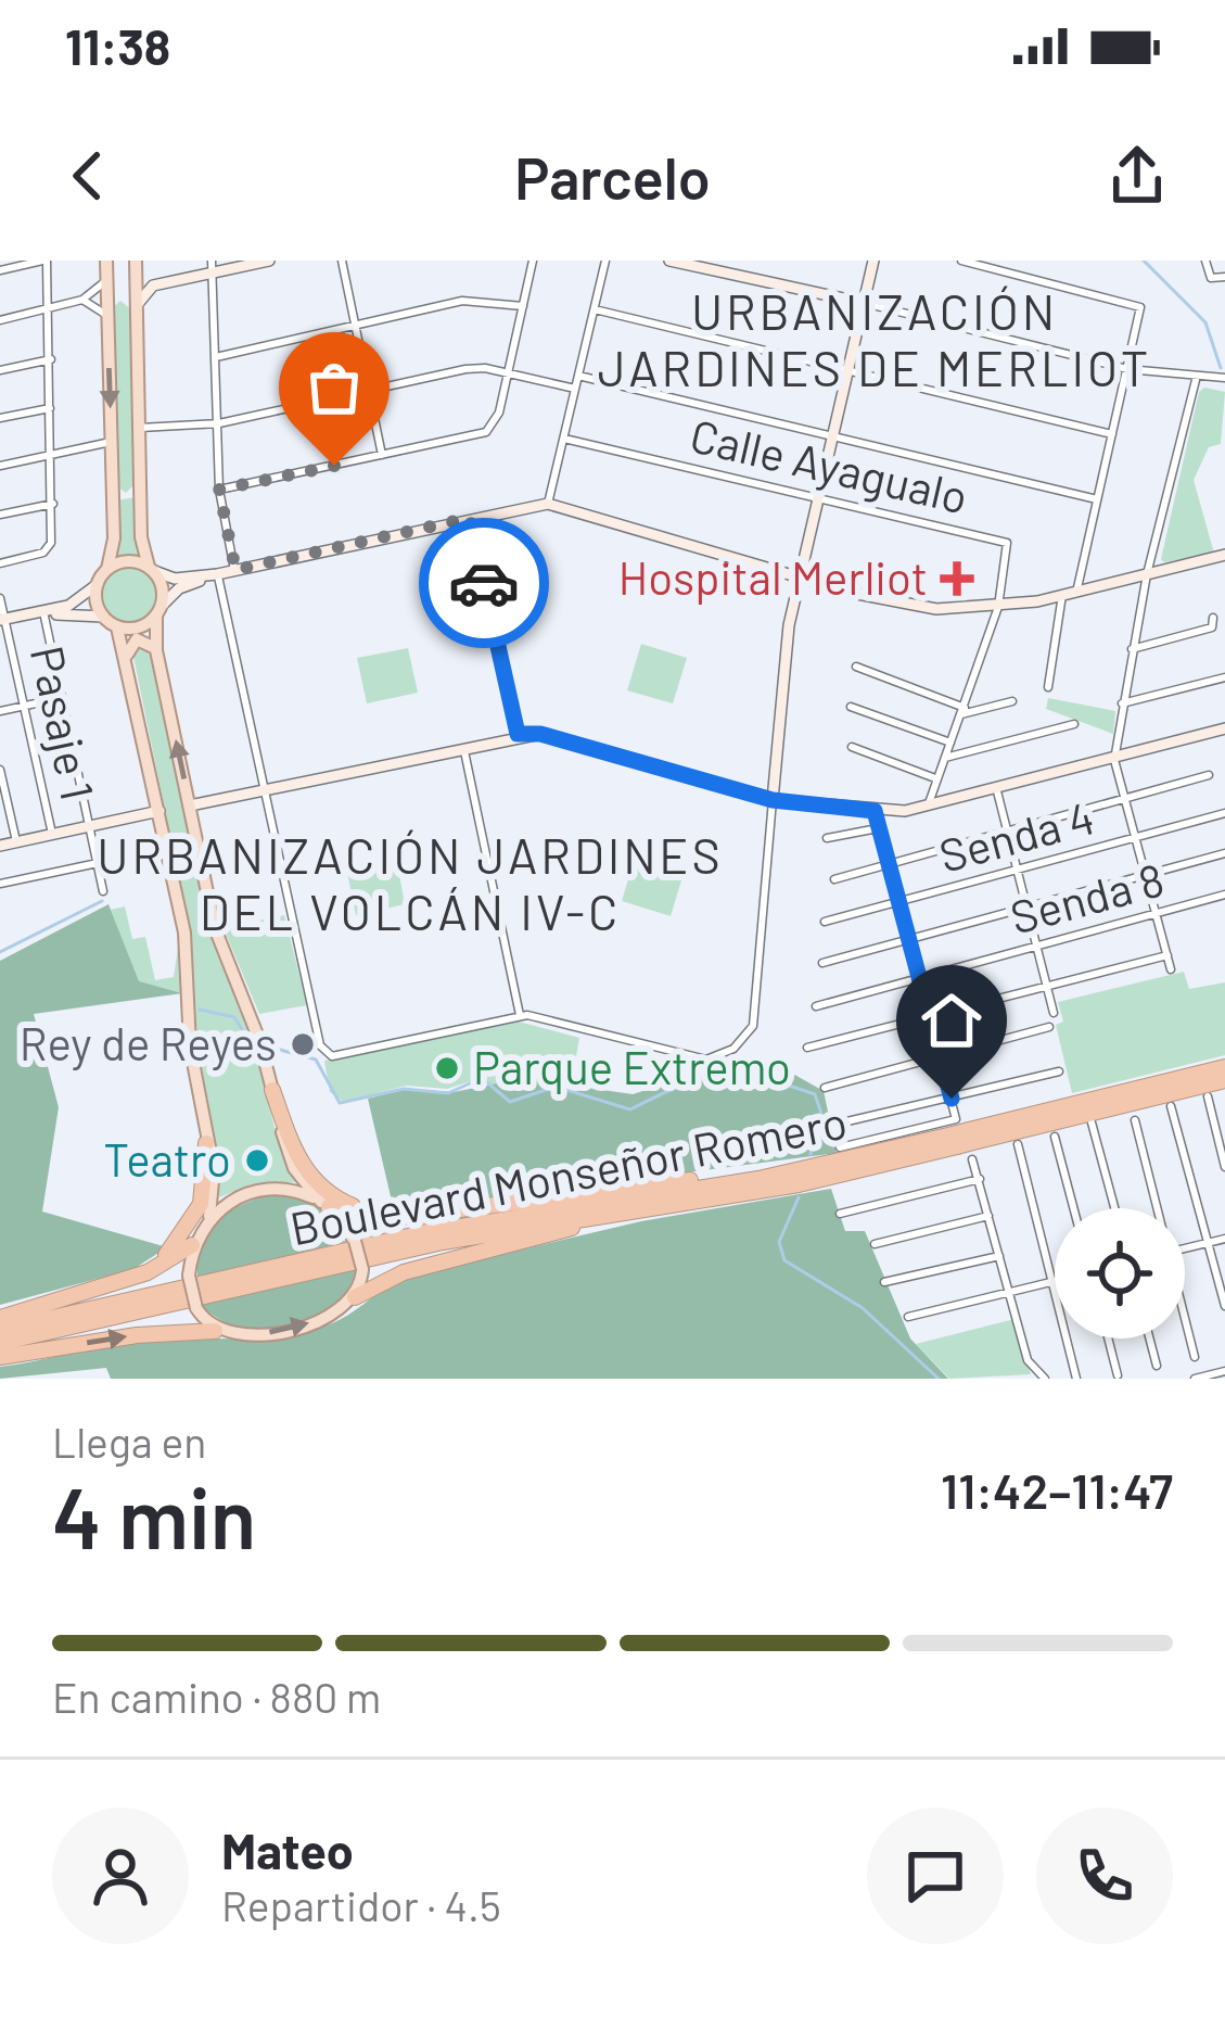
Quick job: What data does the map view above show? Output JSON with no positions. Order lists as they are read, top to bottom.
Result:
{
  "streets": {
    "highway": ["Boulevard Monseñor Romero"],
    "street": [
      "Calle Ayagualo",
      "Pasaje 1",
      "Senda 4",
      "Senda 8"
    ]
  },
  "districts": ["URBANIZACIÓN JARDINES DE MERLIOT", "URBANIZACIÓN JARDINES DEL VOLCÁN IV-C"],
  "places": {
    "health": ["Hospital Merliot"],
    "other": ["Rey de Reyes", "Parque Extremo", "Teatro"]
  },
  "page": {
    "status": "11:38",
    "header": "Parcelo",
    "heading": ["4 min", "Llega en", "11:42–11:47"],
    "panel": ["Mateo", "Repartidor · 4.5"],
    "bar": "En camino · 880 m"
  }
}
